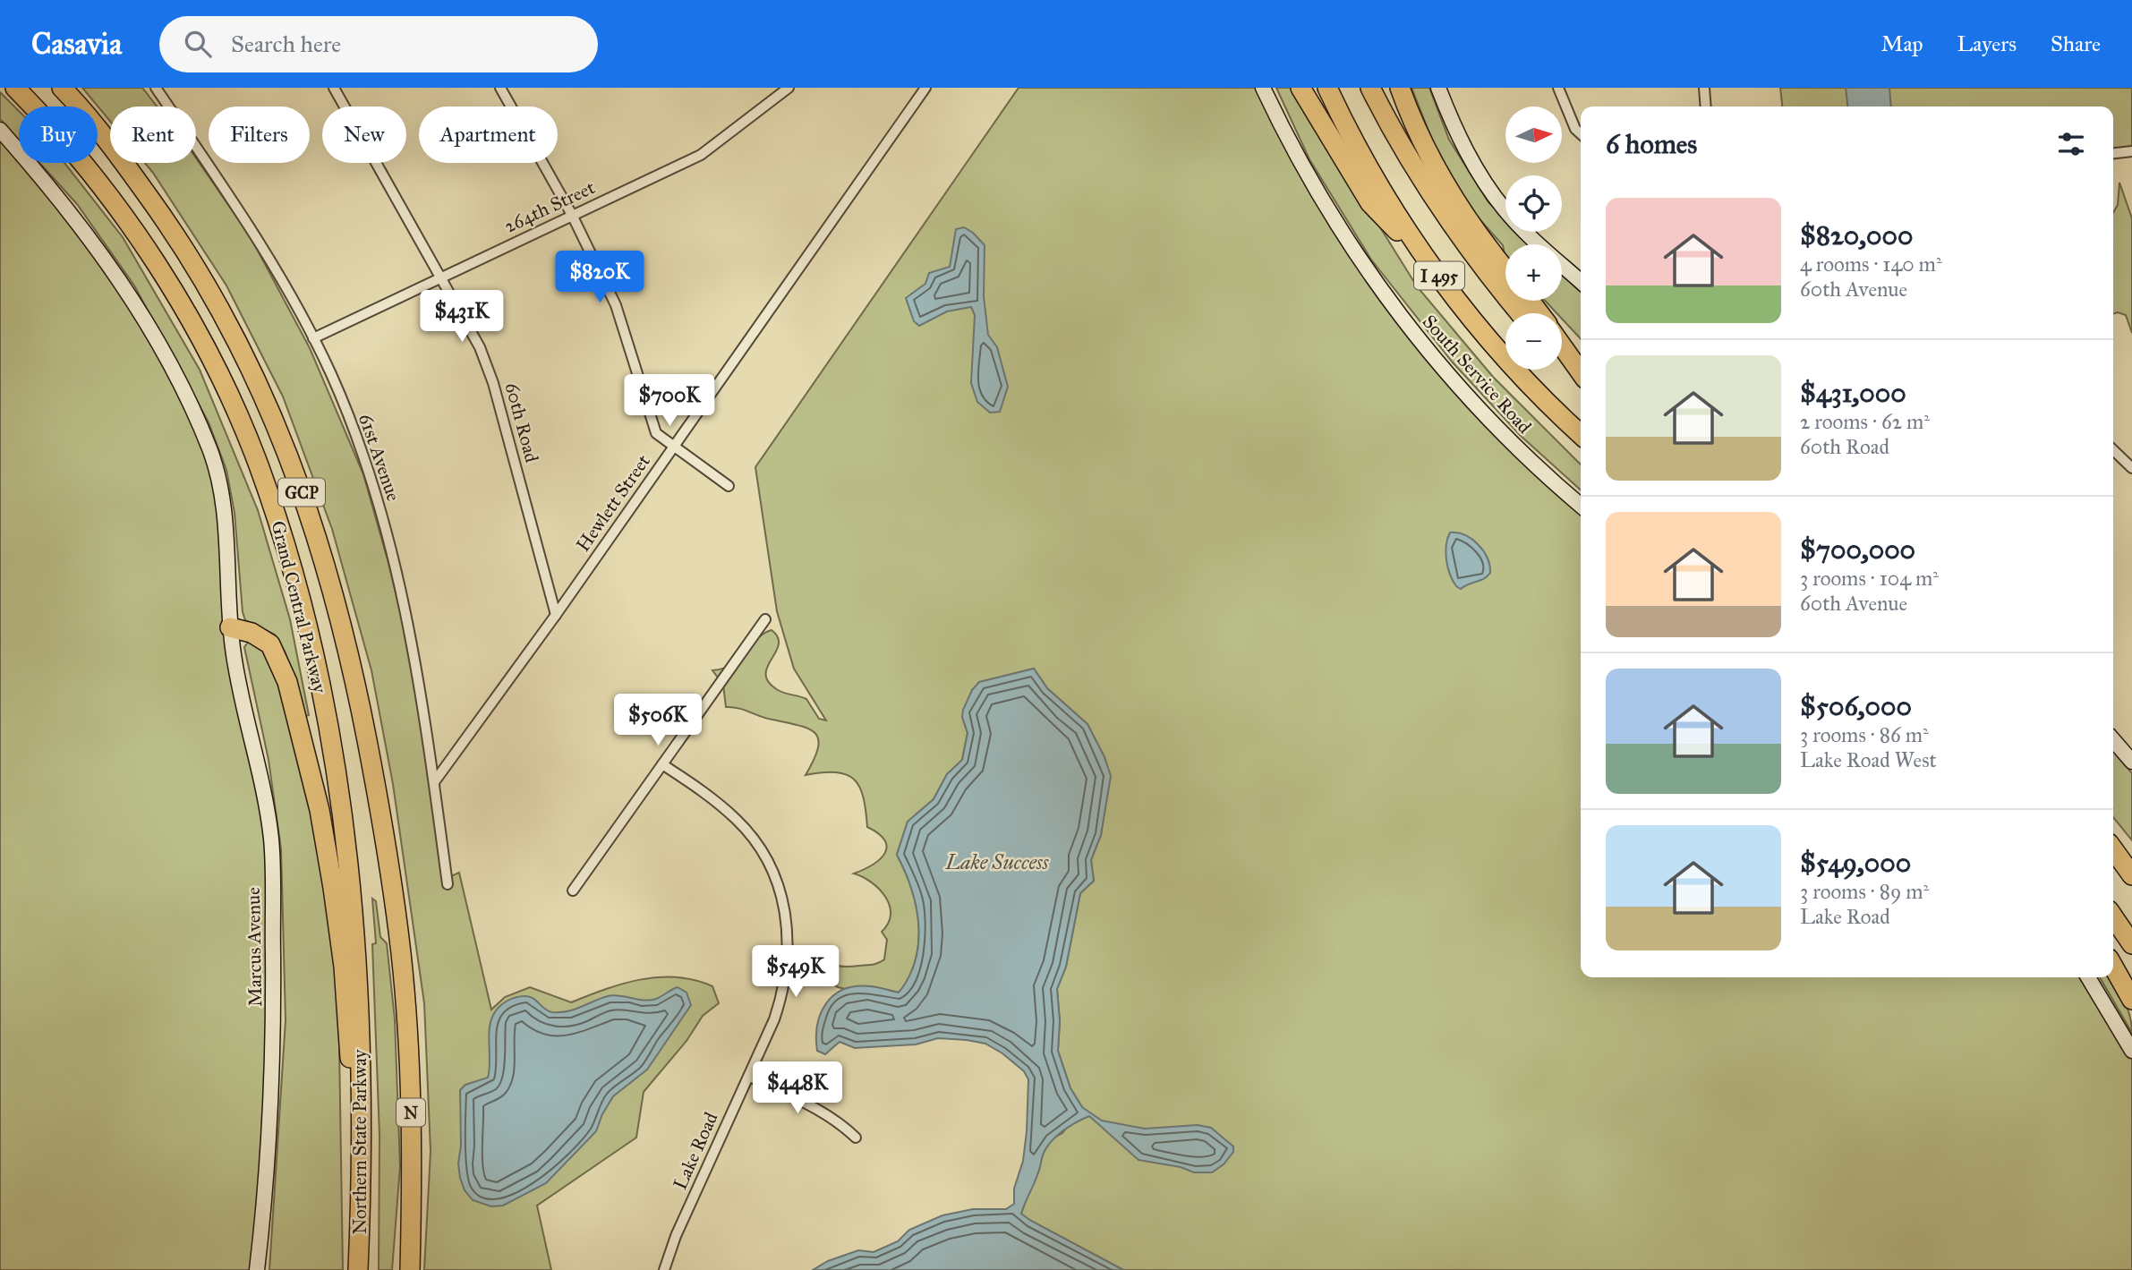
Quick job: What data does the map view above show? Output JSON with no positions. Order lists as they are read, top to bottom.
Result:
{
  "streets": {
    "highway": [
      "I 495",
      "GCP",
      "Grand Central Parkway",
      "N",
      "Northern State Parkway"
    ],
    "main road": ["South Service Road", "Marcus Avenue"],
    "street": [
      "264th Street",
      "60th Road",
      "61st Avenue",
      "Hewlett Street",
      "Lake Road"
    ]
  },
  "crossings": [
    ["264th Street", "60th Road"],
    ["264th Street", "61st Avenue"],
    ["60th Road", "Hewlett Street"],
    ["61st Avenue", "Hewlett Street"],
    ["Grand Central Parkway", "N"],
    ["Grand Central Parkway", "Northern State Parkway"]
  ],
  "water": ["Lake Success"],
  "north": "right",
  "page": {
    "header": "Casavia",
    "search": "Search here",
    "nav": ["Map", "Layers", "Share"],
    "map_buttons": ["+", "−"],
    "chip": [
      "Buy",
      "Rent",
      "Filters",
      "New",
      "Apartment"
    ],
    "heading": "6 homes",
    "list": [
      {
        "name": "$820,000",
        "note": "4 rooms · 140 m² · 60th Avenue"
      },
      {
        "name": "$431,000",
        "note": "2 rooms · 62 m² · 60th Road"
      },
      {
        "name": "$700,000",
        "note": "3 rooms · 104 m² · 60th Avenue"
      },
      {
        "name": "$506,000",
        "note": "3 rooms · 86 m² · Lake Road West"
      },
      {
        "name": "$549,000",
        "note": "3 rooms · 89 m² · Lake Road"
      }
    ],
    "price": [
      "$820K",
      "$431K",
      "$700K",
      "$506K",
      "$549K",
      "$448K"
    ]
  }
}
